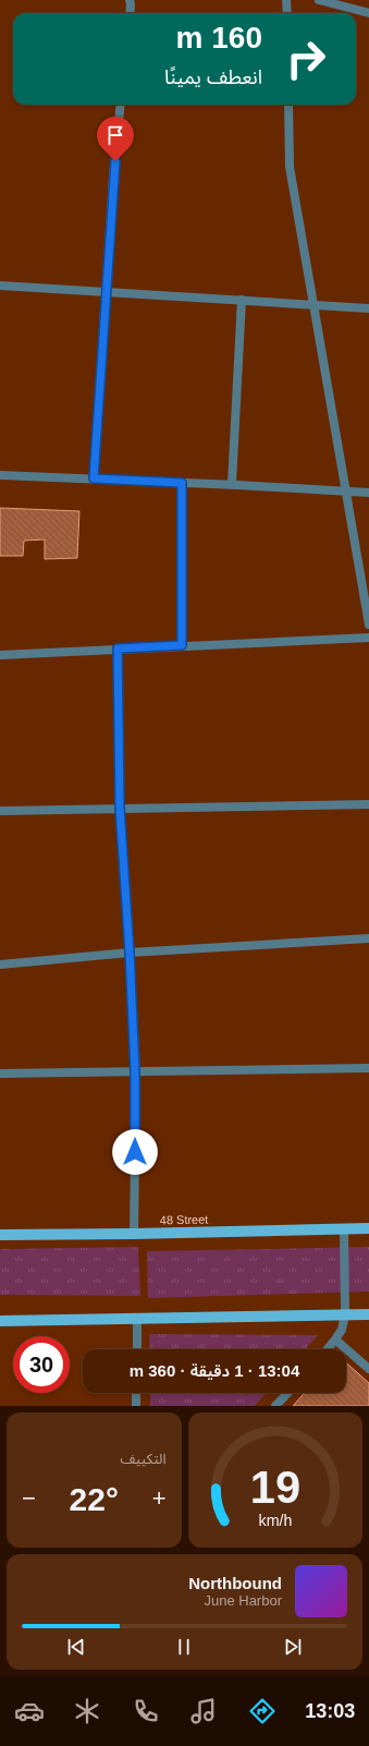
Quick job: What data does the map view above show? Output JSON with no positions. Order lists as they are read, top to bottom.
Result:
{
  "streets": {
    "main road": ["48 Street"]
  },
  "page": {
    "turn": ["160 m", "انعطف يمينًا"],
    "limit": "30",
    "trip": "13:04 · 1 دقيقة · 360 m",
    "tile": "التكييف",
    "heat": ["−", "22°", "+"],
    "song": ["Northbound", "June Harbor"],
    "tabs": "13:03",
    "gauge": ["19", "km/h"]
  }
}
